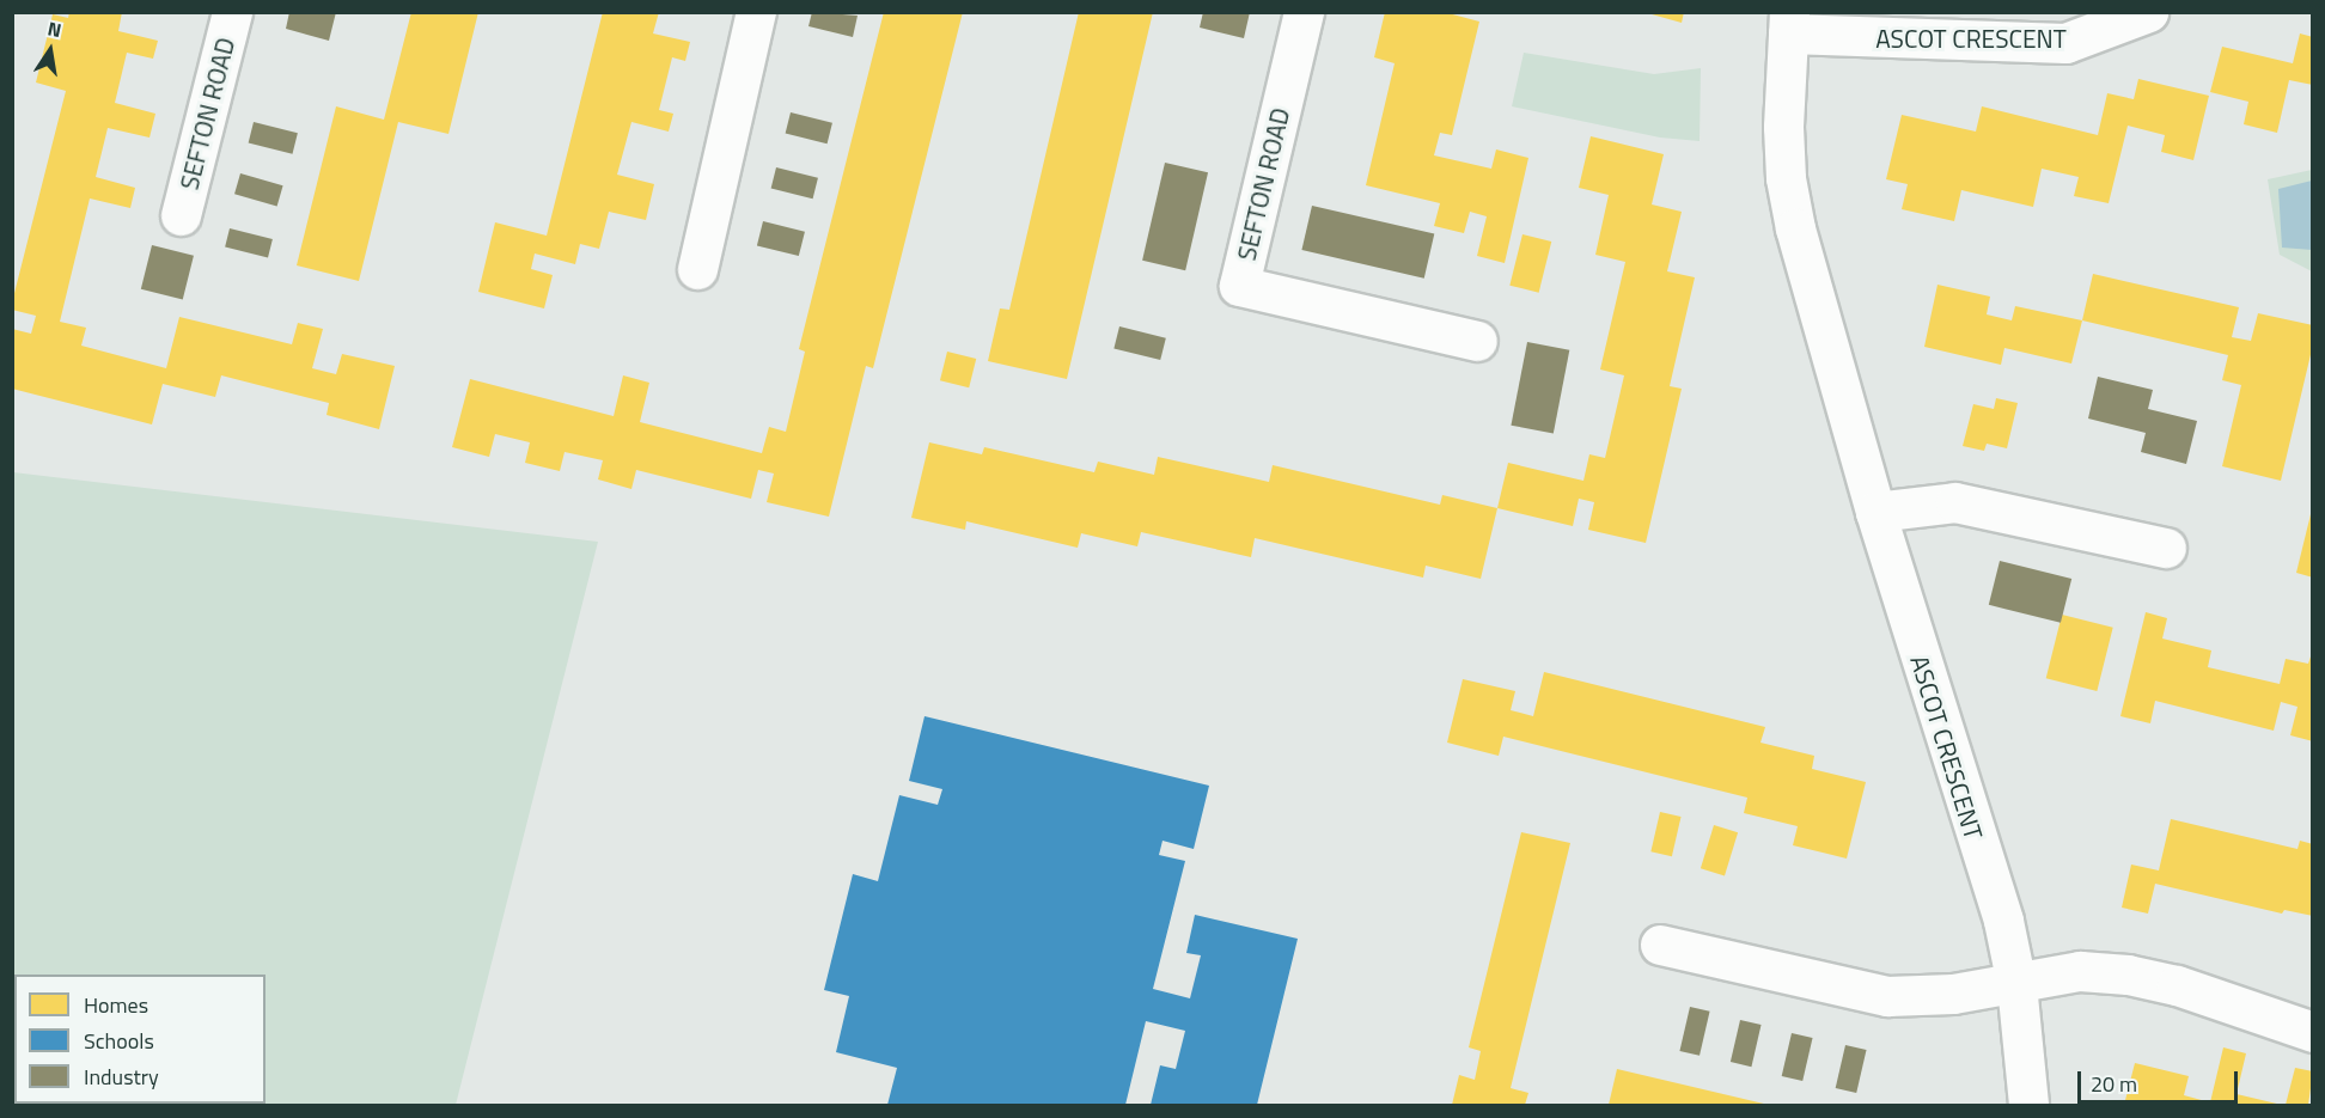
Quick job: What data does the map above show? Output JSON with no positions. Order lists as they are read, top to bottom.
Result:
{
  "streets": {
    "street": ["ASCOT CRESCENT", "SEFTON ROAD"]
  },
  "legend": ["Homes", "Schools", "Industry"],
  "scale_bar": "20 m",
  "north": "top"
}
